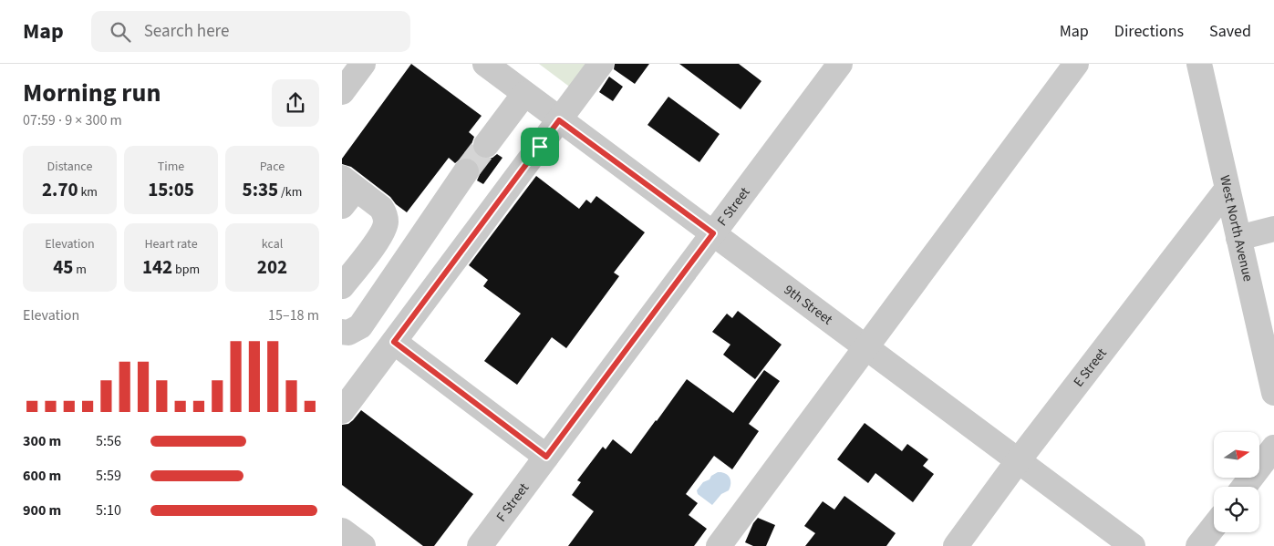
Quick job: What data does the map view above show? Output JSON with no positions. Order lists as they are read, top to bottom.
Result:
{
  "streets": {
    "street": [
      "F Street",
      "West North Avenue",
      "9th Street",
      "E Street"
    ]
  },
  "crossings": [
    ["F Street", "9th Street"],
    ["West North Avenue", "E Street"],
    ["9th Street", "E Street"]
  ],
  "north": "right",
  "page": {
    "header": "Map",
    "search": "Search here",
    "nav": ["Map", "Directions", "Saved"],
    "heading": ["Morning run", "07:59 · 9 × 300 m"],
    "stats": [
      ["Distance", "2.70 km"],
      ["Time", "15:05"],
      ["Pace", "5:35 /km"],
      ["Elevation", "45 m"],
      ["Heart rate", "142 bpm"],
      ["kcal", "202"]
    ],
    "chart": ["Elevation", "15–18 m"],
    "list": [
      {
        "name": "300 m",
        "note": "5:56"
      },
      {
        "name": "600 m",
        "note": "5:59"
      },
      {
        "name": "900 m",
        "note": "5:10"
      }
    ]
  }
}
